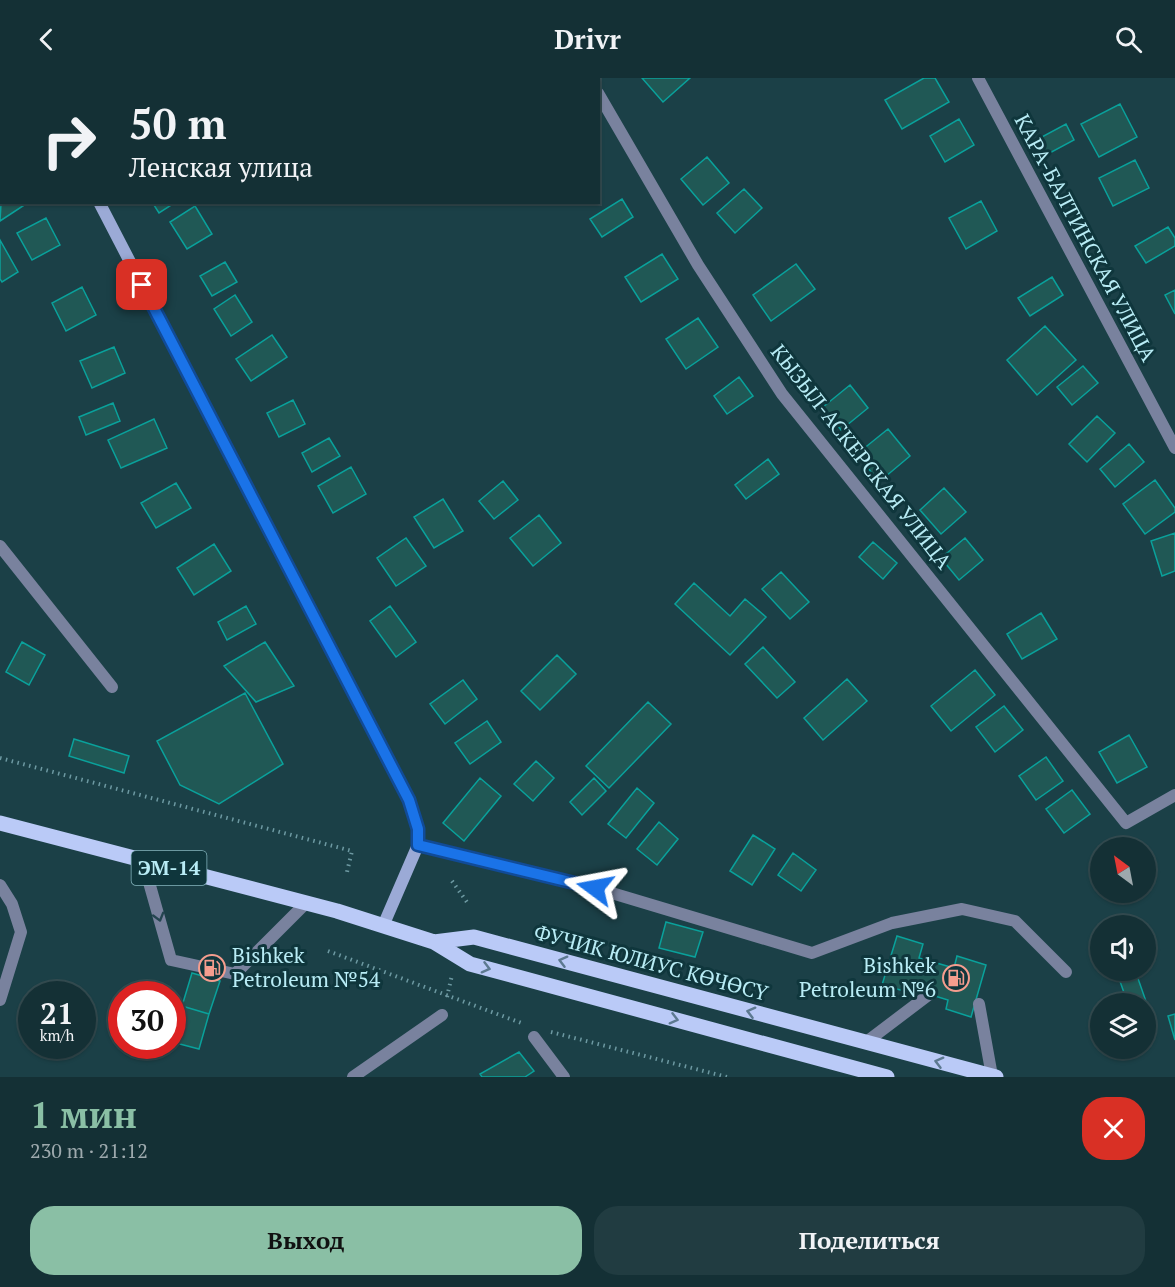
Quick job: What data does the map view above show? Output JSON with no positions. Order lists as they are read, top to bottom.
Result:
{
  "streets": {
    "main road": ["ЭМ-14", "ФУЧИК ЮЛИУС КӨЧӨСҮ"],
    "street": ["КАРА-БАЛТИНСКАЯ УЛИЦА", "КЫЗЫЛ-АСКЕРСКАЯ УЛИЦА"]
  },
  "places": {
    "fuel station": ["Bishkek Petroleum №54", "Bishkek Petroleum №6"]
  },
  "north": "top left",
  "page": {
    "header": "Drivr",
    "turn": ["50 m", "Ленская улица"],
    "speed": "21 km/h",
    "limit": "30",
    "heading": ["1 мин", "230 m · 21:12"],
    "buttons": ["Выход", "Поделиться"]
  }
}
